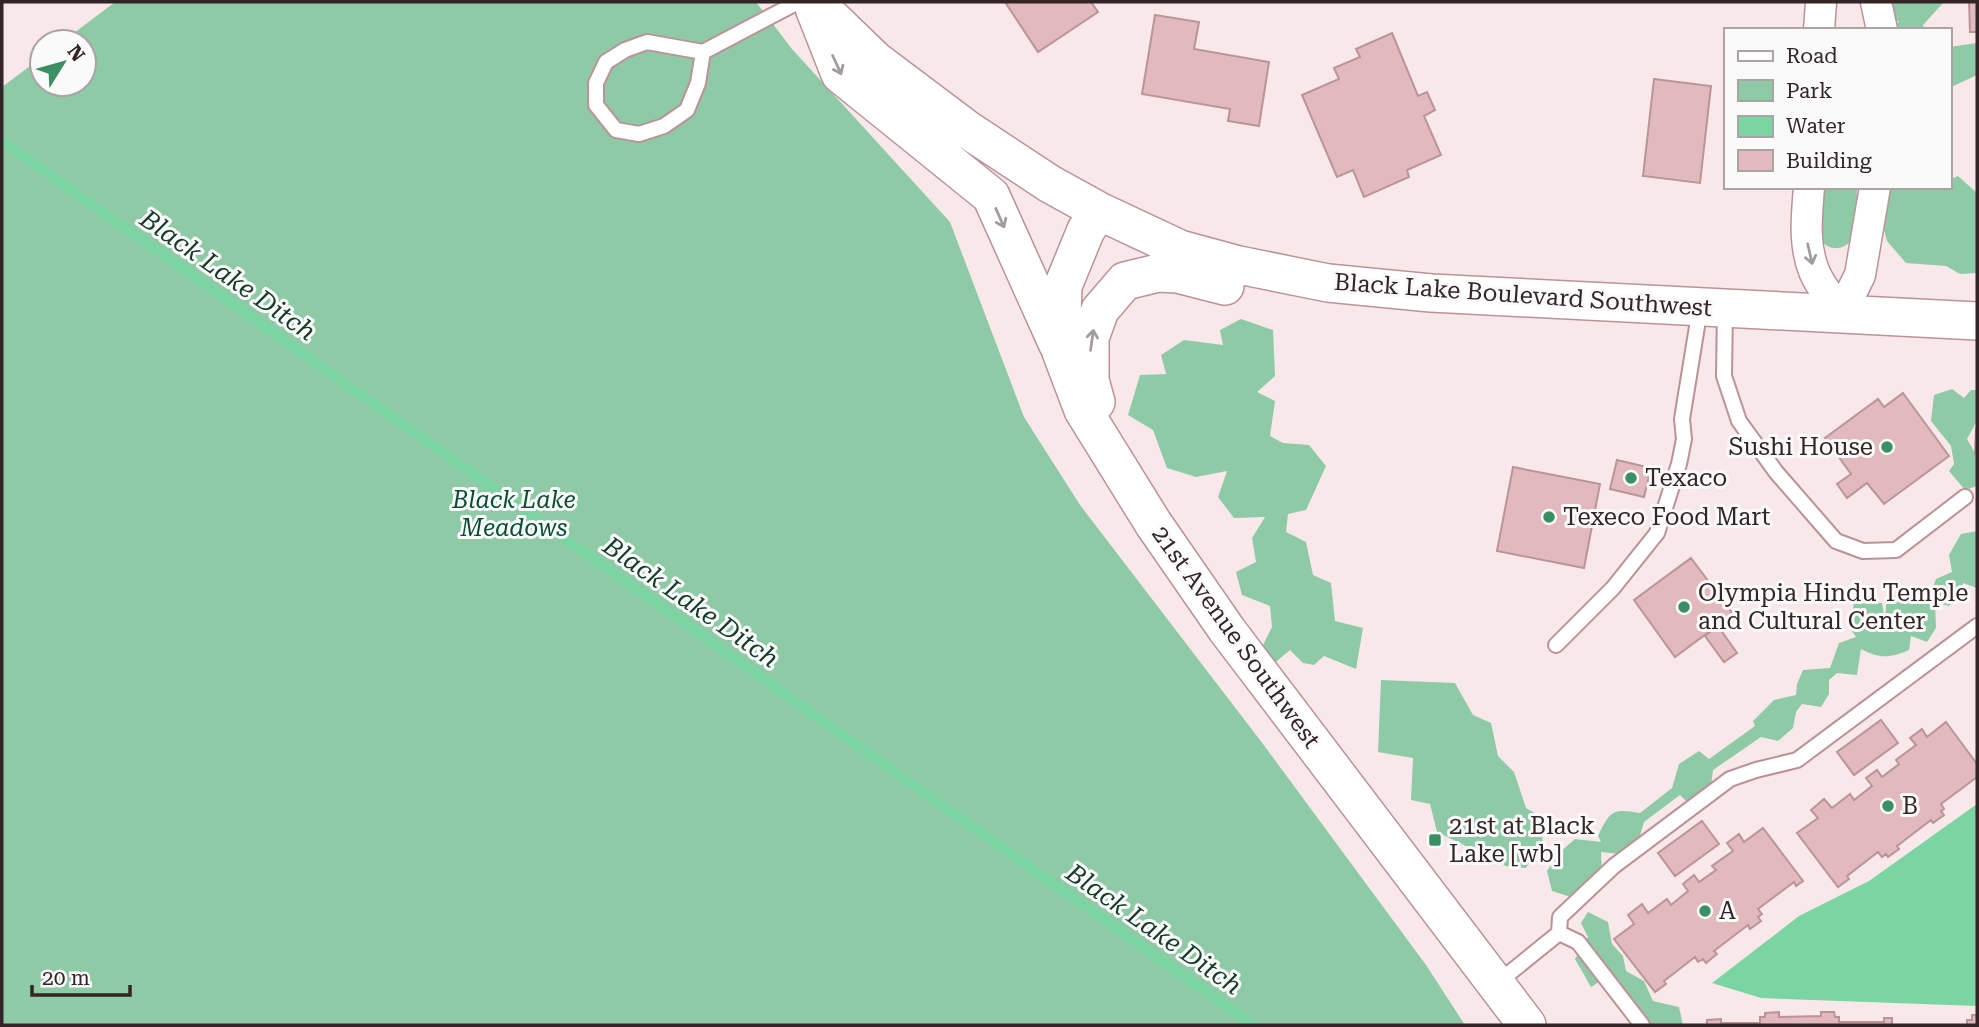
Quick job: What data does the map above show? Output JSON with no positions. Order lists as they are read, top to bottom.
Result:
{
  "streets": {
    "street": ["Black Lake Boulevard Southwest", "21st Avenue Southwest"]
  },
  "crossings": [
    ["Black Lake Boulevard Southwest", "21st Avenue Southwest"]
  ],
  "water": ["Black Lake Ditch"],
  "parks": ["Black Lake Meadows"],
  "places": {
    "other": [
      "Sushi House",
      "Texaco",
      "Texeco Food Mart",
      "Olympia Hindu Temple and Cultural Center",
      "B",
      "A"
    ],
    "transit": ["21st at Black Lake [wb]"]
  },
  "legend": [
    "Road",
    "Park",
    "Water",
    "Building"
  ],
  "scale_bar": "20 m",
  "north": "top right"
}
